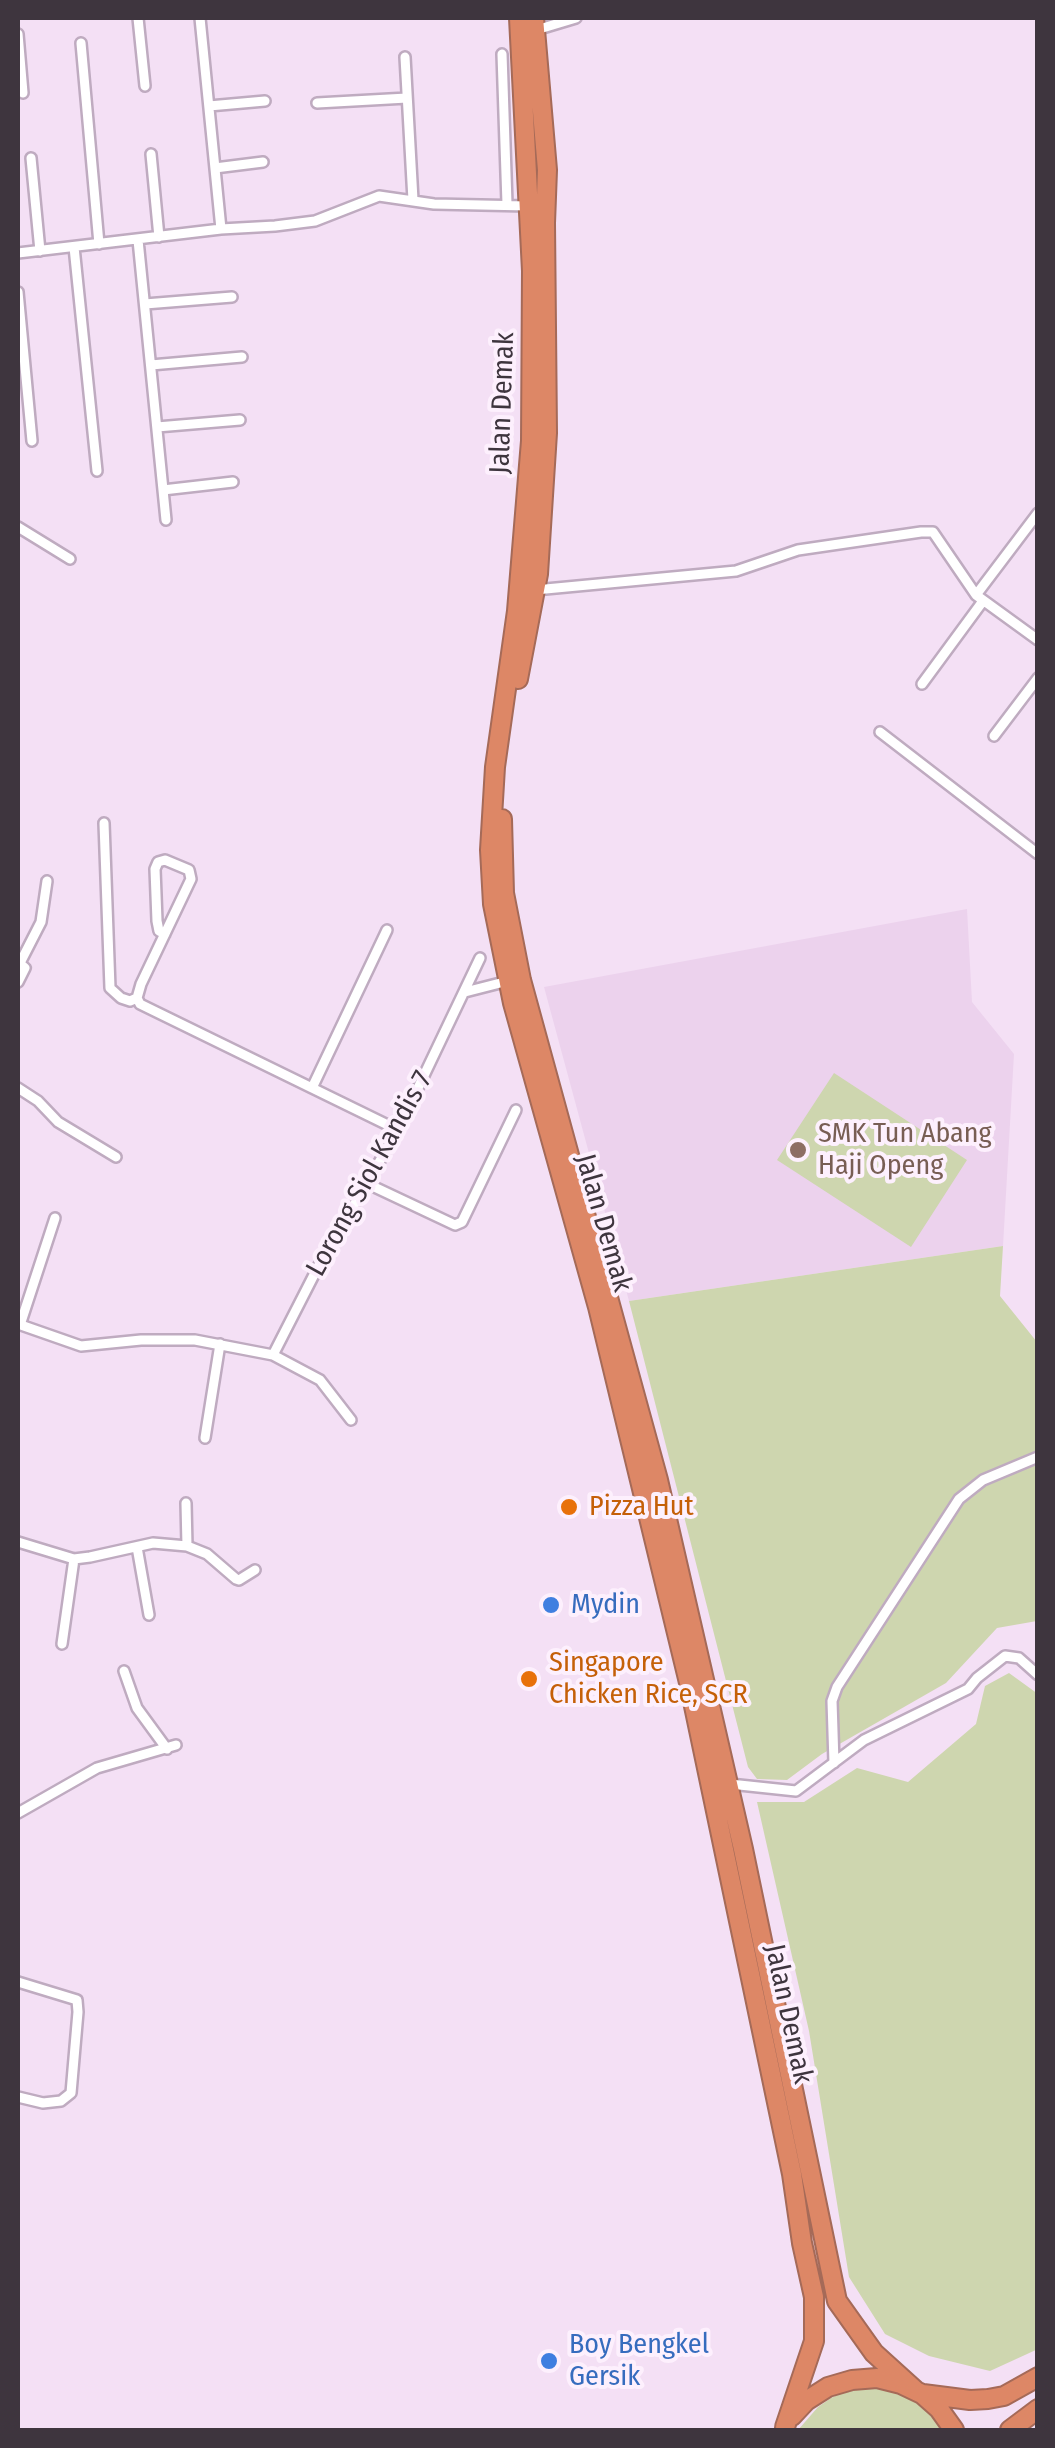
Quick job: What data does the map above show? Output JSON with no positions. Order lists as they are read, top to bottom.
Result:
{
  "streets": {
    "highway": ["Jalan Demak"],
    "street": ["Lorong Siol Kandis 7"]
  },
  "places": [
    "SMK Tun Abang Haji Openg",
    "Pizza Hut",
    "Mydin",
    "Singapore Chicken Rice, SCR",
    "Boy Bengkel Gersik"
  ]
}
